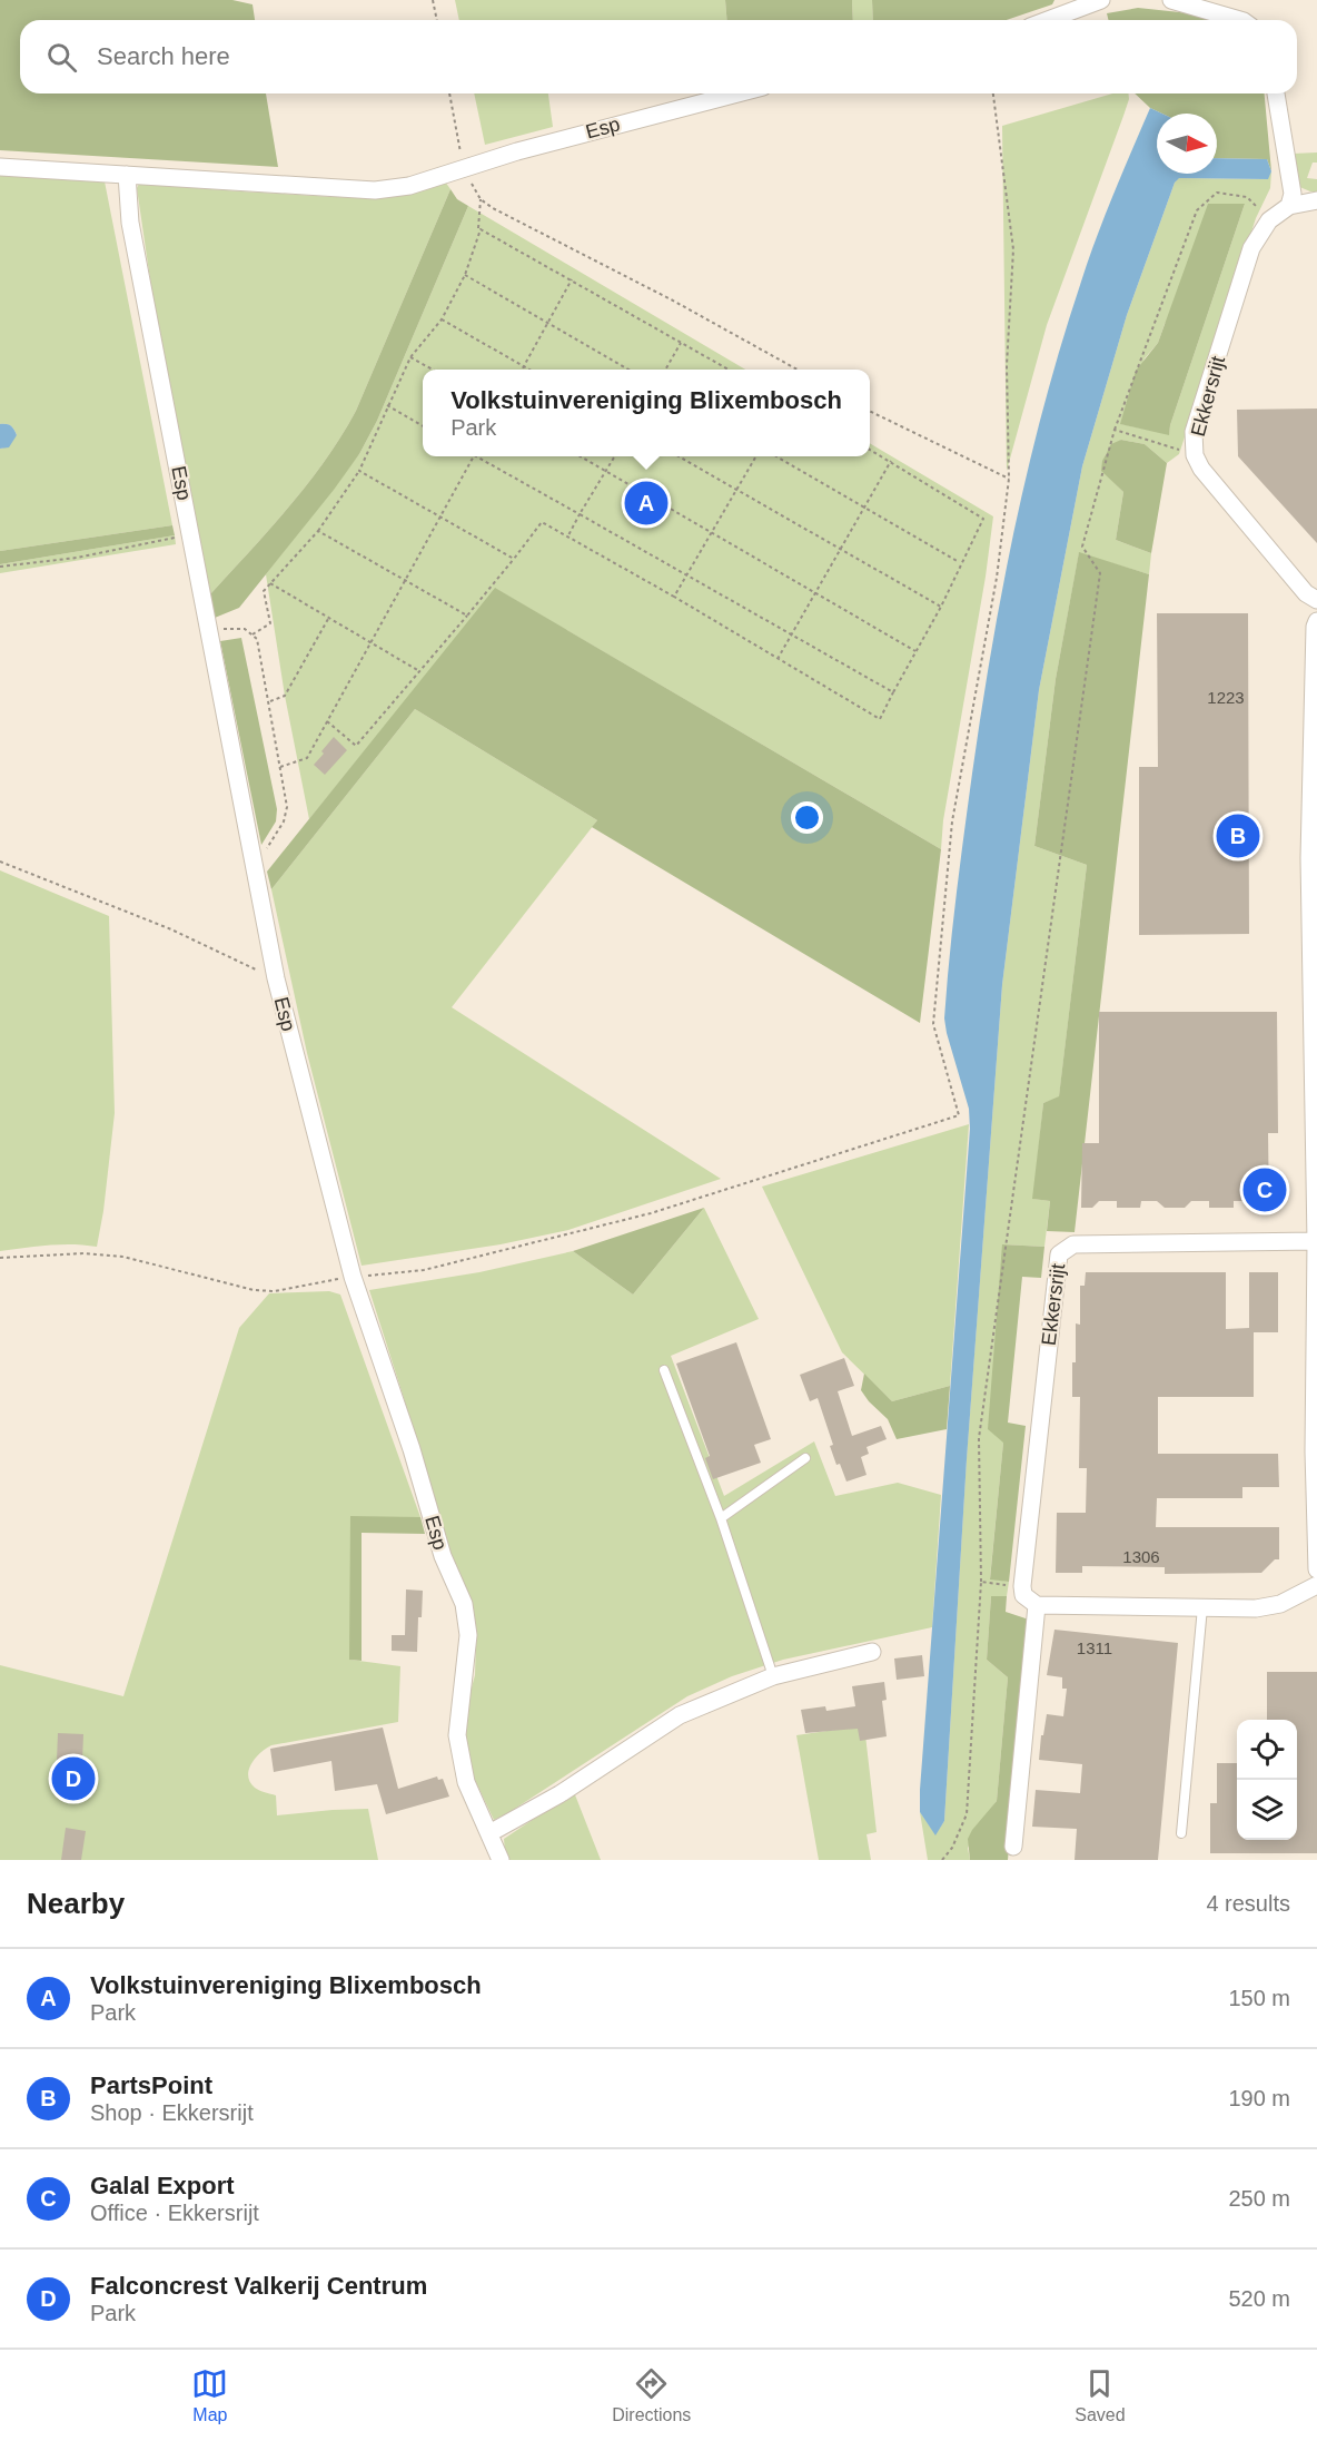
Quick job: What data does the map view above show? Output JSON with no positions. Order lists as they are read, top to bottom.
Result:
{
  "streets": {
    "street": ["Esp", "Ekkersrijt"]
  },
  "house_numbers": ["1223", "1306", "1311"],
  "north": "right",
  "page": {
    "search": "Search here",
    "popup": ["Volkstuinvereniging Blixembosch", "Park"],
    "pins": [
      "A",
      "B",
      "C",
      "D"
    ],
    "heading": ["Nearby", "4 results"],
    "list": [
      {
        "mark": "A",
        "name": "Volkstuinvereniging Blixembosch",
        "note": "Park",
        "value": "150 m"
      },
      {
        "mark": "B",
        "name": "PartsPoint",
        "note": "Shop · Ekkersrijt",
        "value": "190 m"
      },
      {
        "mark": "C",
        "name": "Galal Export",
        "note": "Office · Ekkersrijt",
        "value": "250 m"
      },
      {
        "mark": "D",
        "name": "Falconcrest Valkerij Centrum",
        "note": "Park",
        "value": "520 m"
      }
    ],
    "nav": ["Map", "Directions", "Saved"]
  }
}
